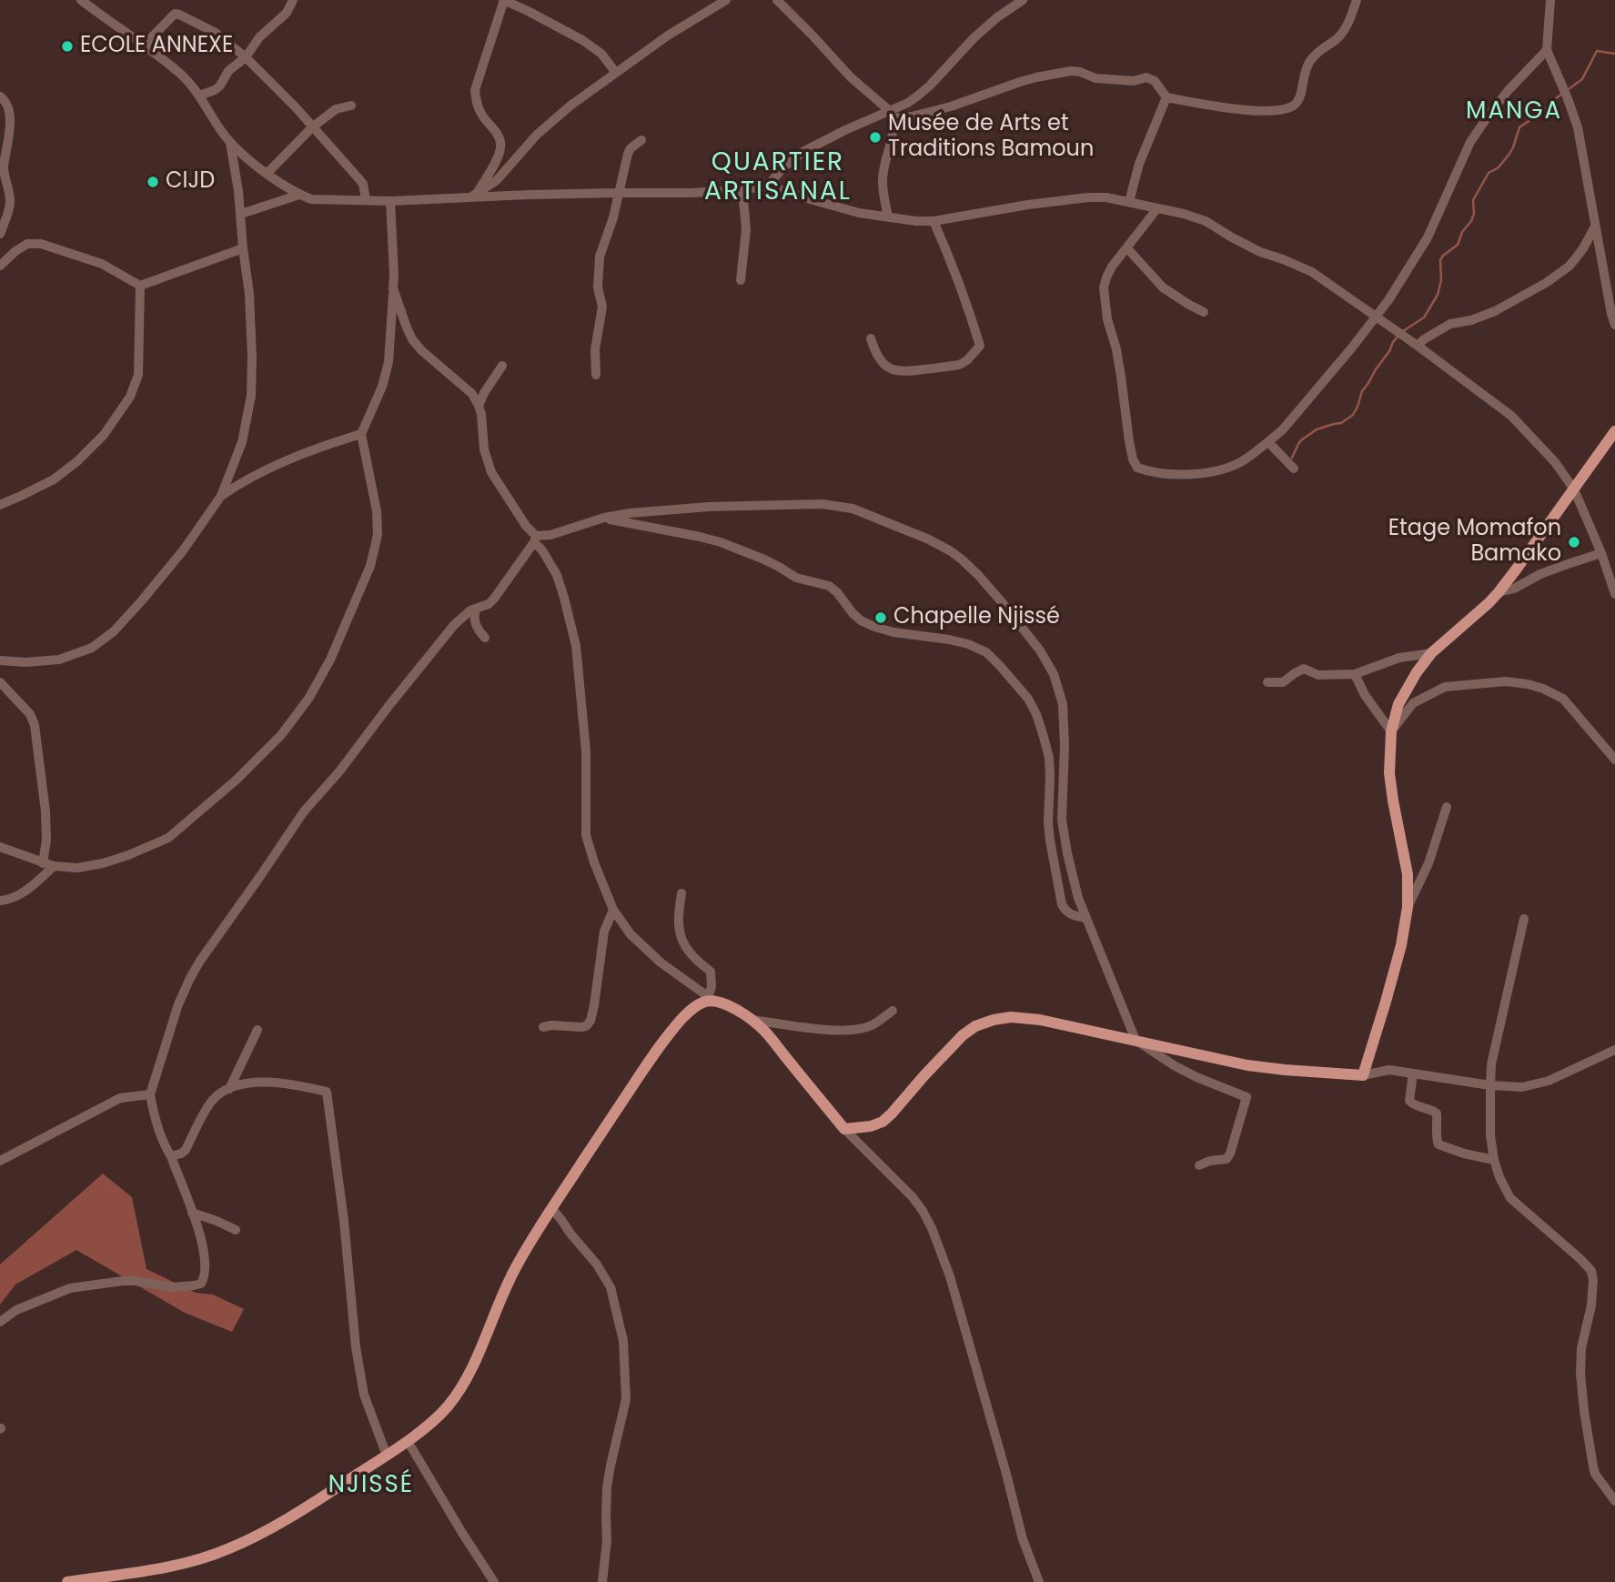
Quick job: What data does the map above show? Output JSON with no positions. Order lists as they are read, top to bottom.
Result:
{
  "districts": ["MANGA", "QUARTIER ARTISANAL", "NJISSÉ"],
  "places": [
    "ECOLE ANNEXE",
    "Musée de Arts et Traditions Bamoun",
    "CIJD",
    "Etage Momafon Bamako",
    "Chapelle Njissé"
  ]
}
